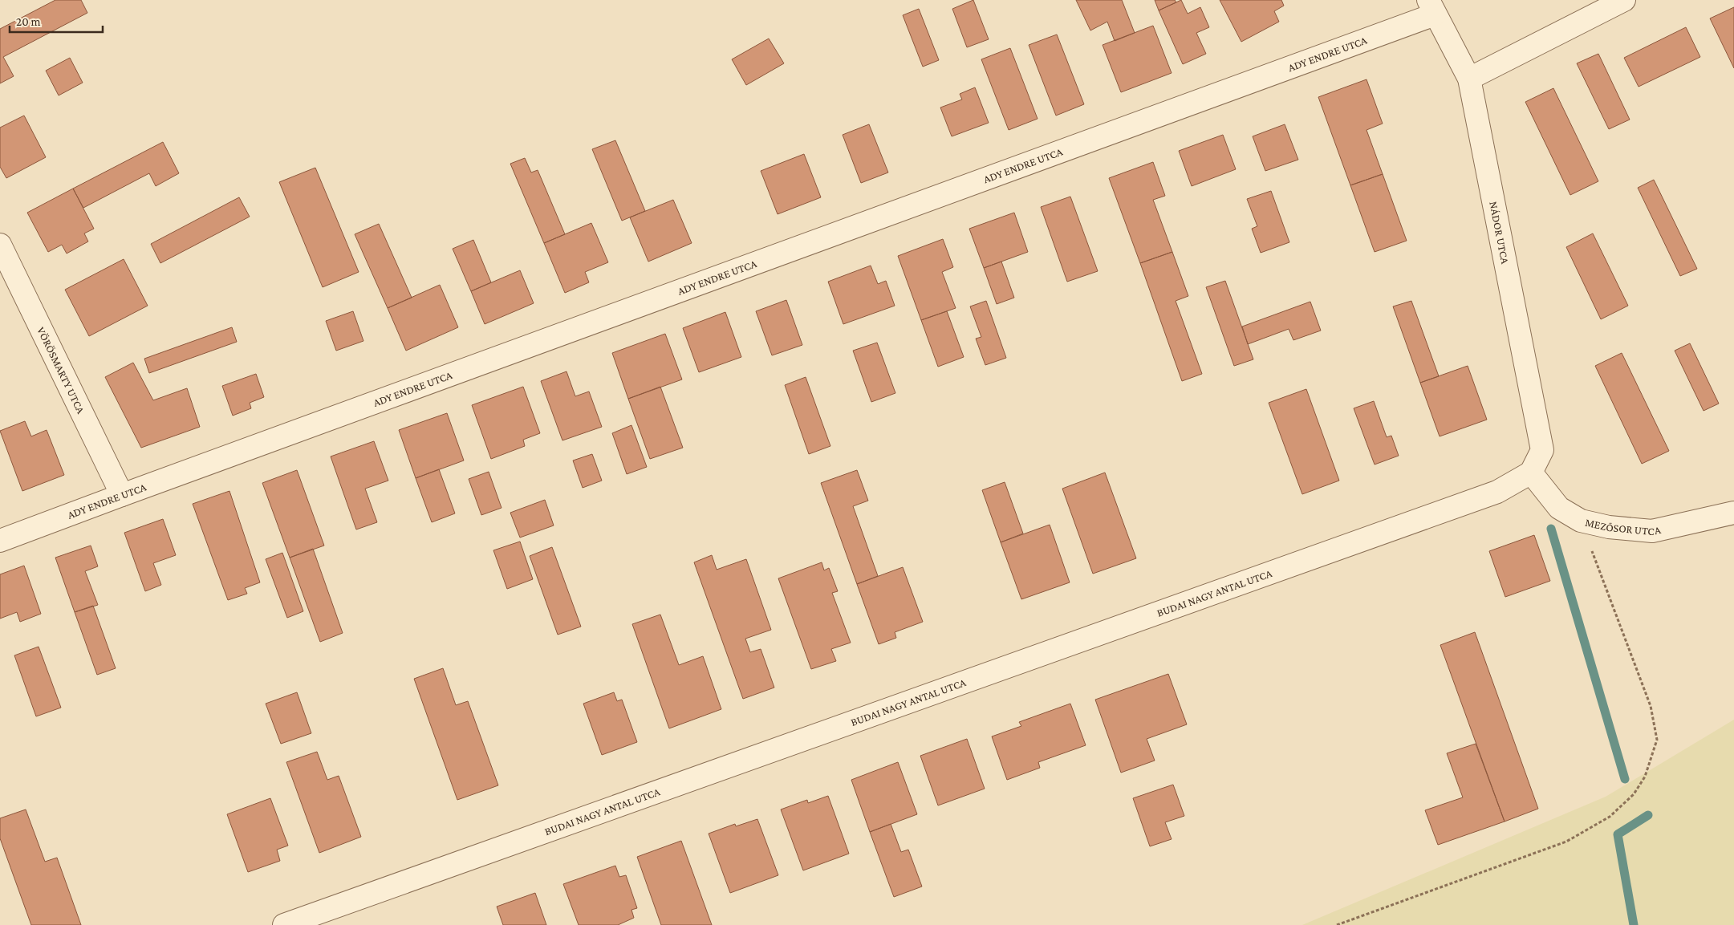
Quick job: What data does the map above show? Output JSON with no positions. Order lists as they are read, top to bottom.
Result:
{
  "streets": {
    "street": [
      "ADY ENDRE UTCA",
      "NÁDOR UTCA",
      "VÖRÖSMARTY UTCA",
      "MEZŐSOR UTCA",
      "BUDAI NAGY ANTAL UTCA"
    ]
  },
  "crossings": [
    ["ADY ENDRE UTCA", "NÁDOR UTCA"],
    ["ADY ENDRE UTCA", "VÖRÖSMARTY UTCA"],
    ["NÁDOR UTCA", "MEZŐSOR UTCA"],
    ["NÁDOR UTCA", "BUDAI NAGY ANTAL UTCA"],
    ["MEZŐSOR UTCA", "BUDAI NAGY ANTAL UTCA"]
  ],
  "scale_bar": "20 m"
}
